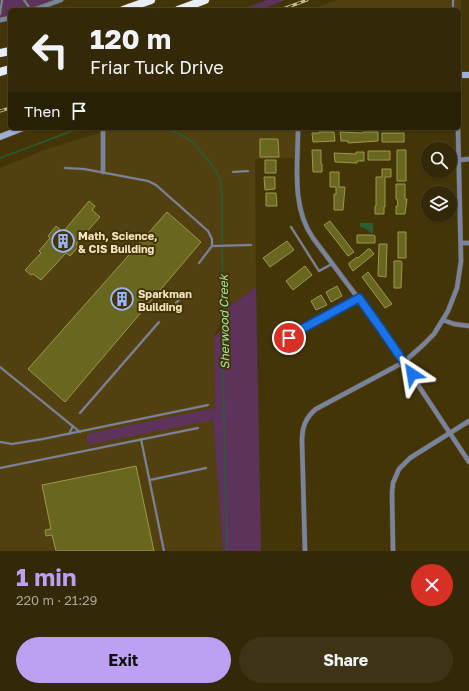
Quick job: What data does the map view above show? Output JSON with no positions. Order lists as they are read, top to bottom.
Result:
{
  "water": ["Sherwood Creek"],
  "places": {
    "building": ["Math, Science, & CIS Building", "Sparkman Building"]
  },
  "page": {
    "turn": ["120 m", "Friar Tuck Drive"],
    "then": "Then",
    "heading": ["1 min", "220 m · 21:29"],
    "buttons": ["Exit", "Share"]
  }
}
